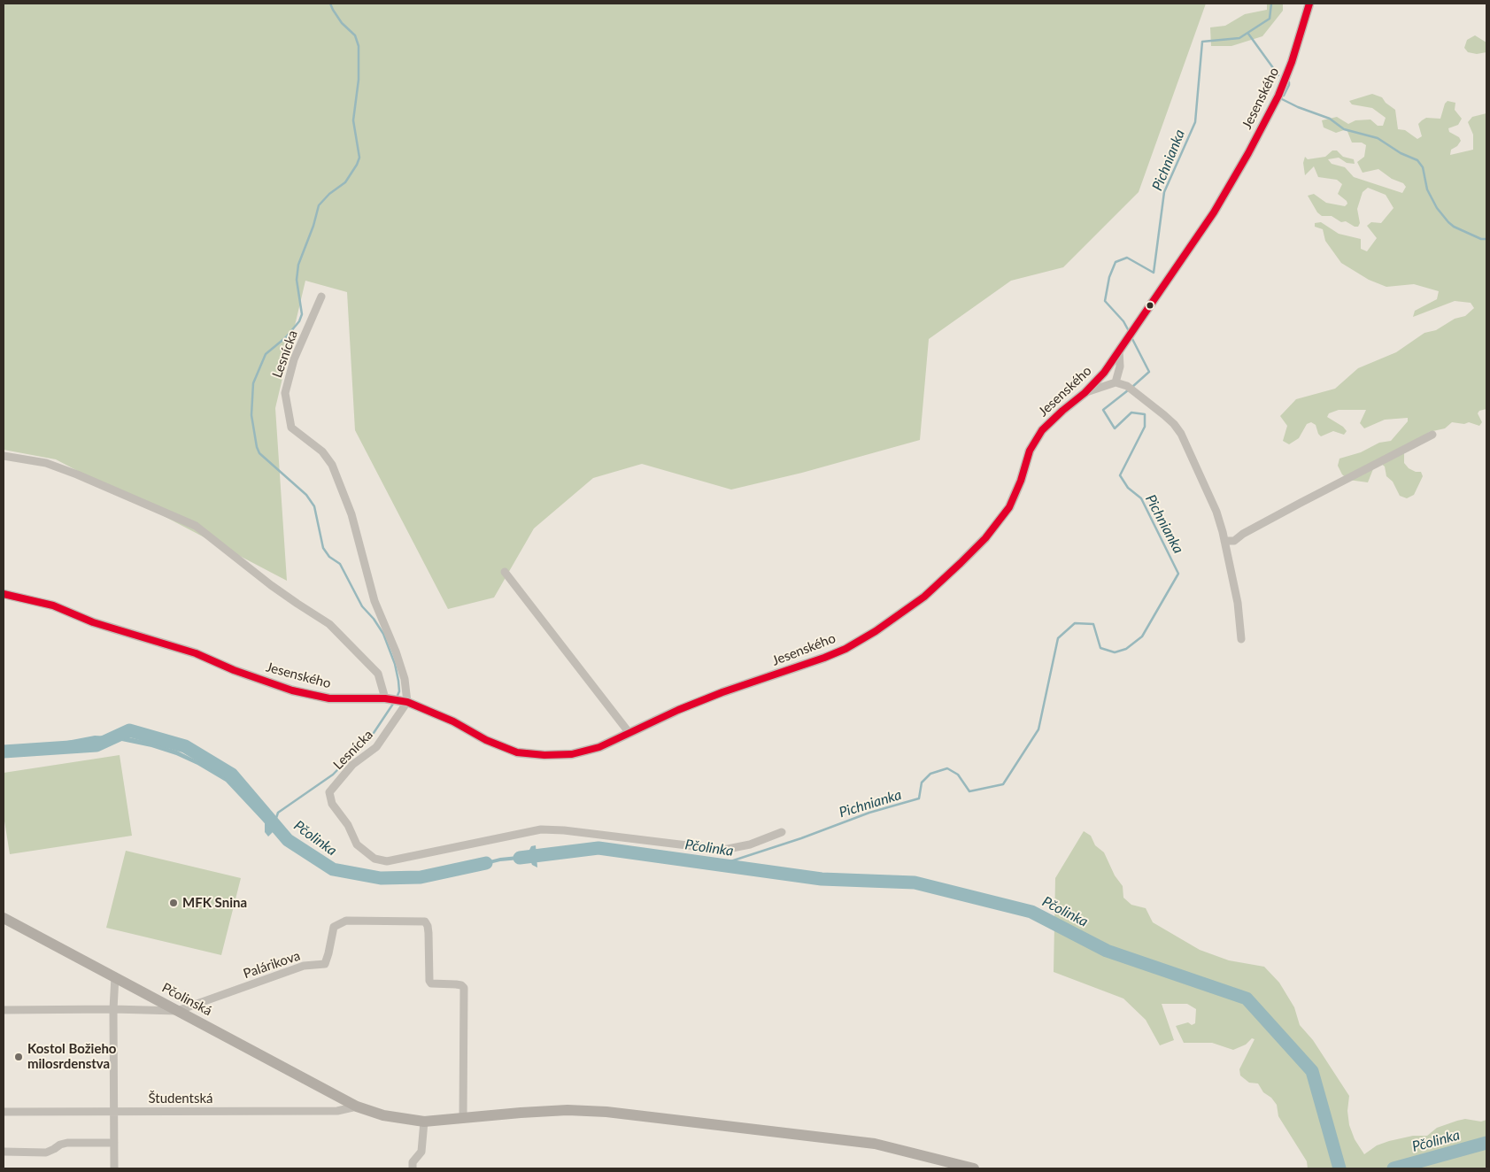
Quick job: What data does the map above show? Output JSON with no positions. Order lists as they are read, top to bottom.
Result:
{
  "streets": {
    "main road": ["Pčolinská"],
    "street": [
      "Jesenského",
      "Lesnícka",
      "Palárikova",
      "Študentská"
    ]
  },
  "crossings": [
    ["Jesenského", "Lesnícka"],
    ["Palárikova", "Pčolinská"],
    ["Pčolinská", "Študentská"]
  ],
  "water": ["Pichnianka", "Pčolinka"],
  "places": ["MFK Snina", "Kostol Božieho milosrdenstva"]
}
